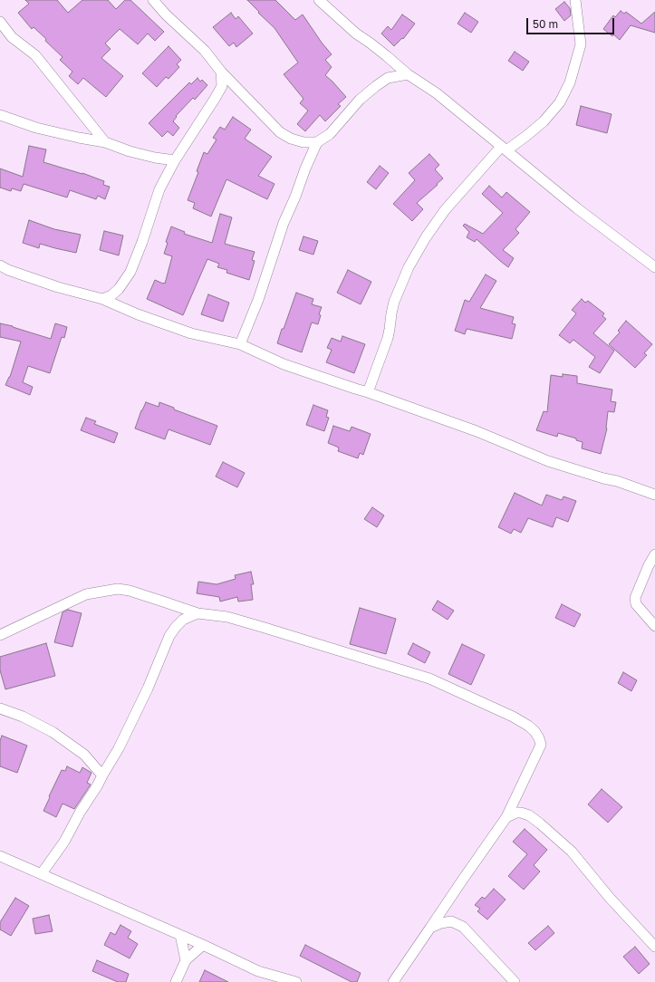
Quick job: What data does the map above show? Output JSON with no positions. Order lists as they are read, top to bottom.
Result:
{
  "scale_bar": "50 m"
}
